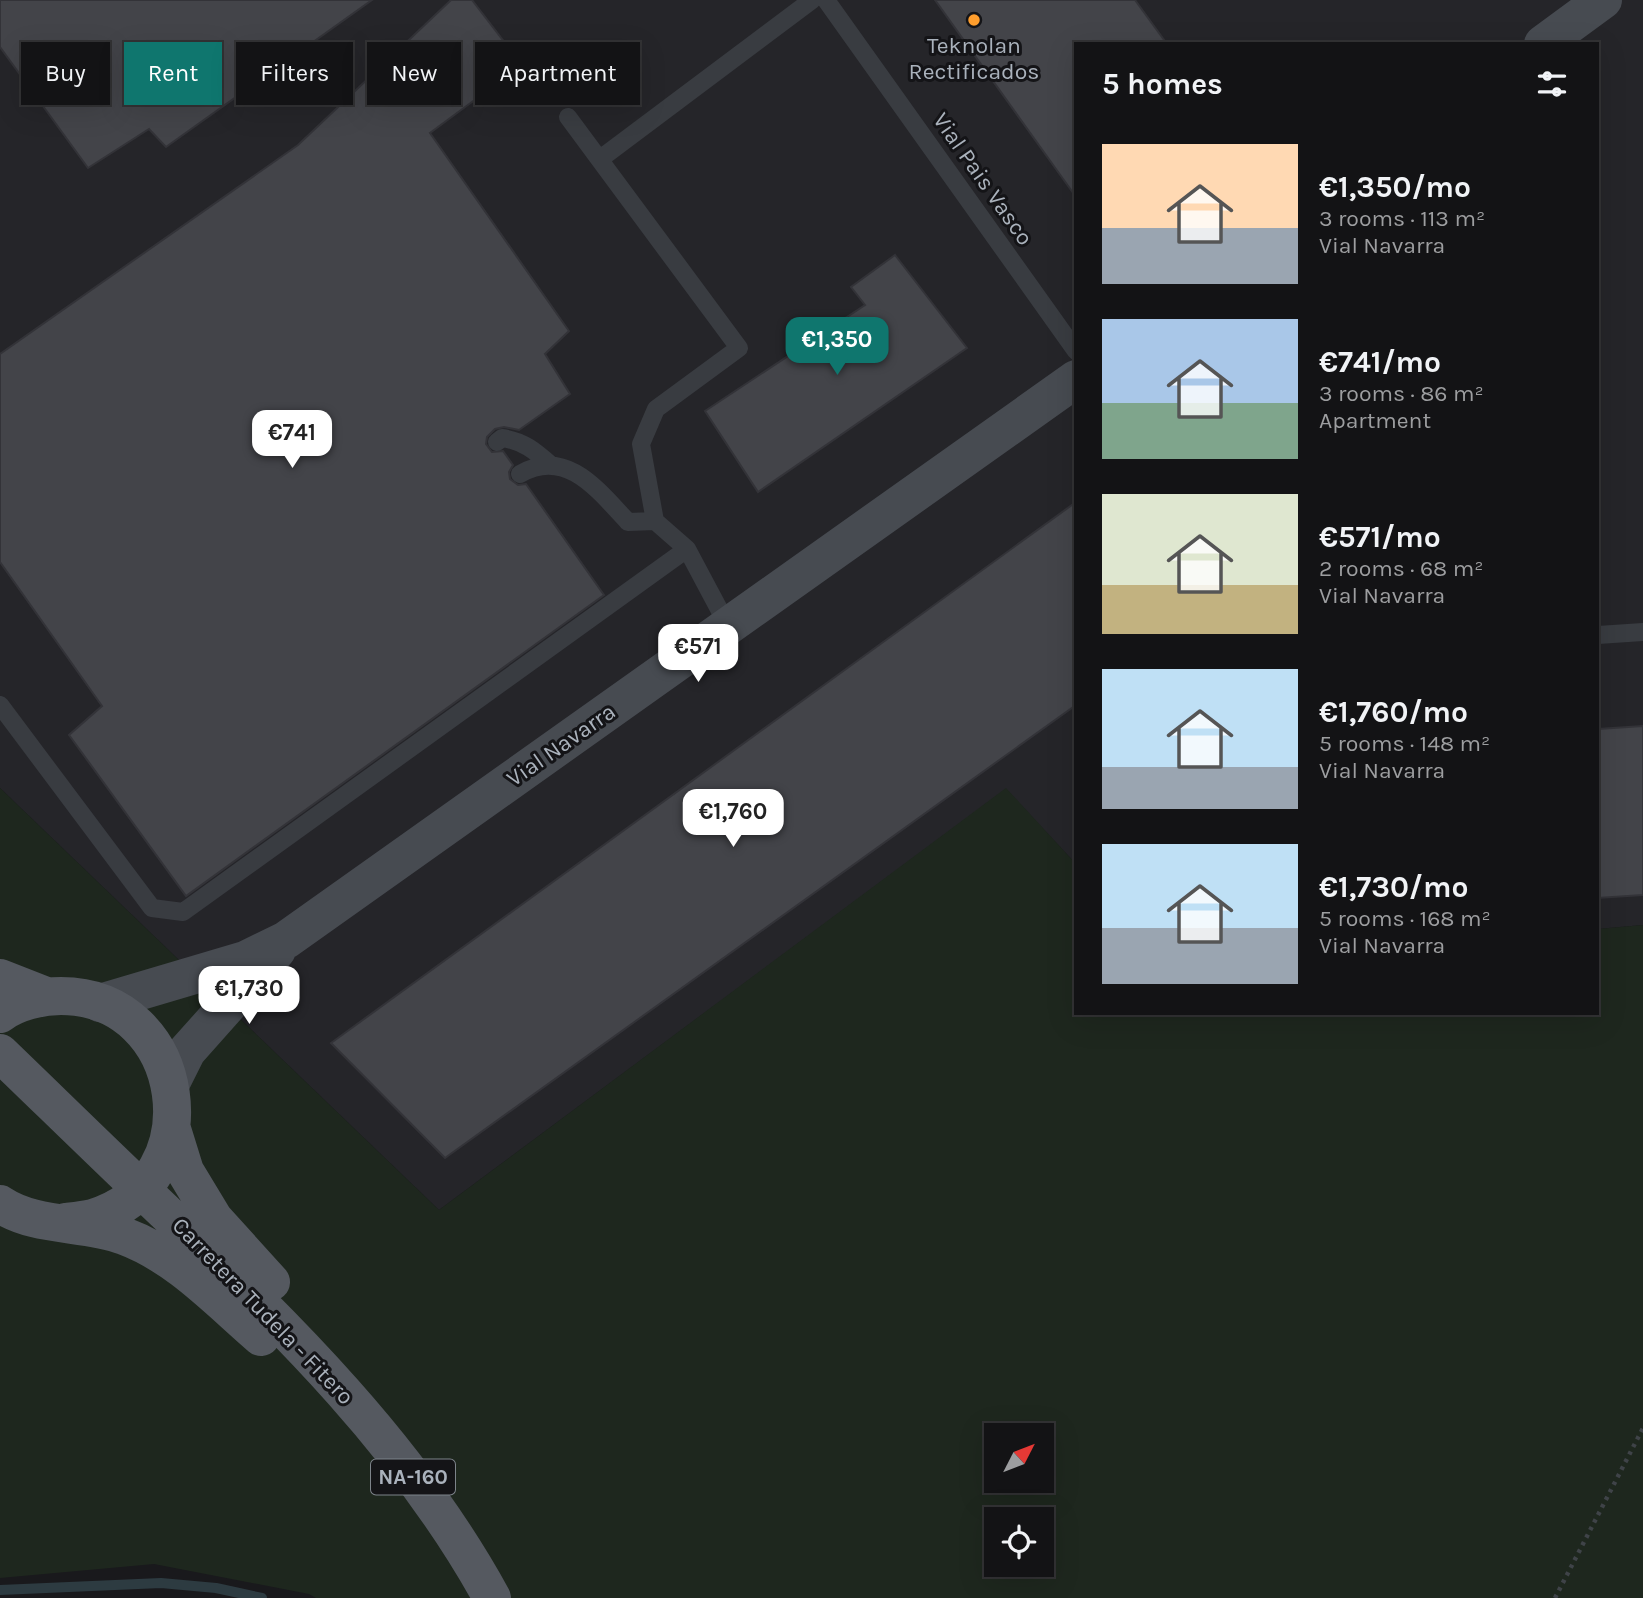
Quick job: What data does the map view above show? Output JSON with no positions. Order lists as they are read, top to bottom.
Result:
{
  "streets": {
    "main road": ["Carretera Tudela - Fitero", "NA-160"],
    "street": ["Vial Navarra"],
    "lane": ["Vial Pais Vasco"]
  },
  "places": ["Teknolan Rectificados"],
  "north": "top right",
  "page": {
    "chip": [
      "Buy",
      "Rent",
      "Filters",
      "New",
      "Apartment"
    ],
    "heading": "5 homes",
    "list": [
      {
        "name": "€1,350/mo",
        "note": "3 rooms · 113 m² · Vial Navarra"
      },
      {
        "name": "€741/mo",
        "note": "3 rooms · 86 m² · Apartment"
      },
      {
        "name": "€571/mo",
        "note": "2 rooms · 68 m² · Vial Navarra"
      },
      {
        "name": "€1,760/mo",
        "note": "5 rooms · 148 m² · Vial Navarra"
      },
      {
        "name": "€1,730/mo",
        "note": "5 rooms · 168 m² · Vial Navarra"
      }
    ],
    "price": [
      "€1,350",
      "€741",
      "€571",
      "€1,760",
      "€1,730"
    ]
  }
}
